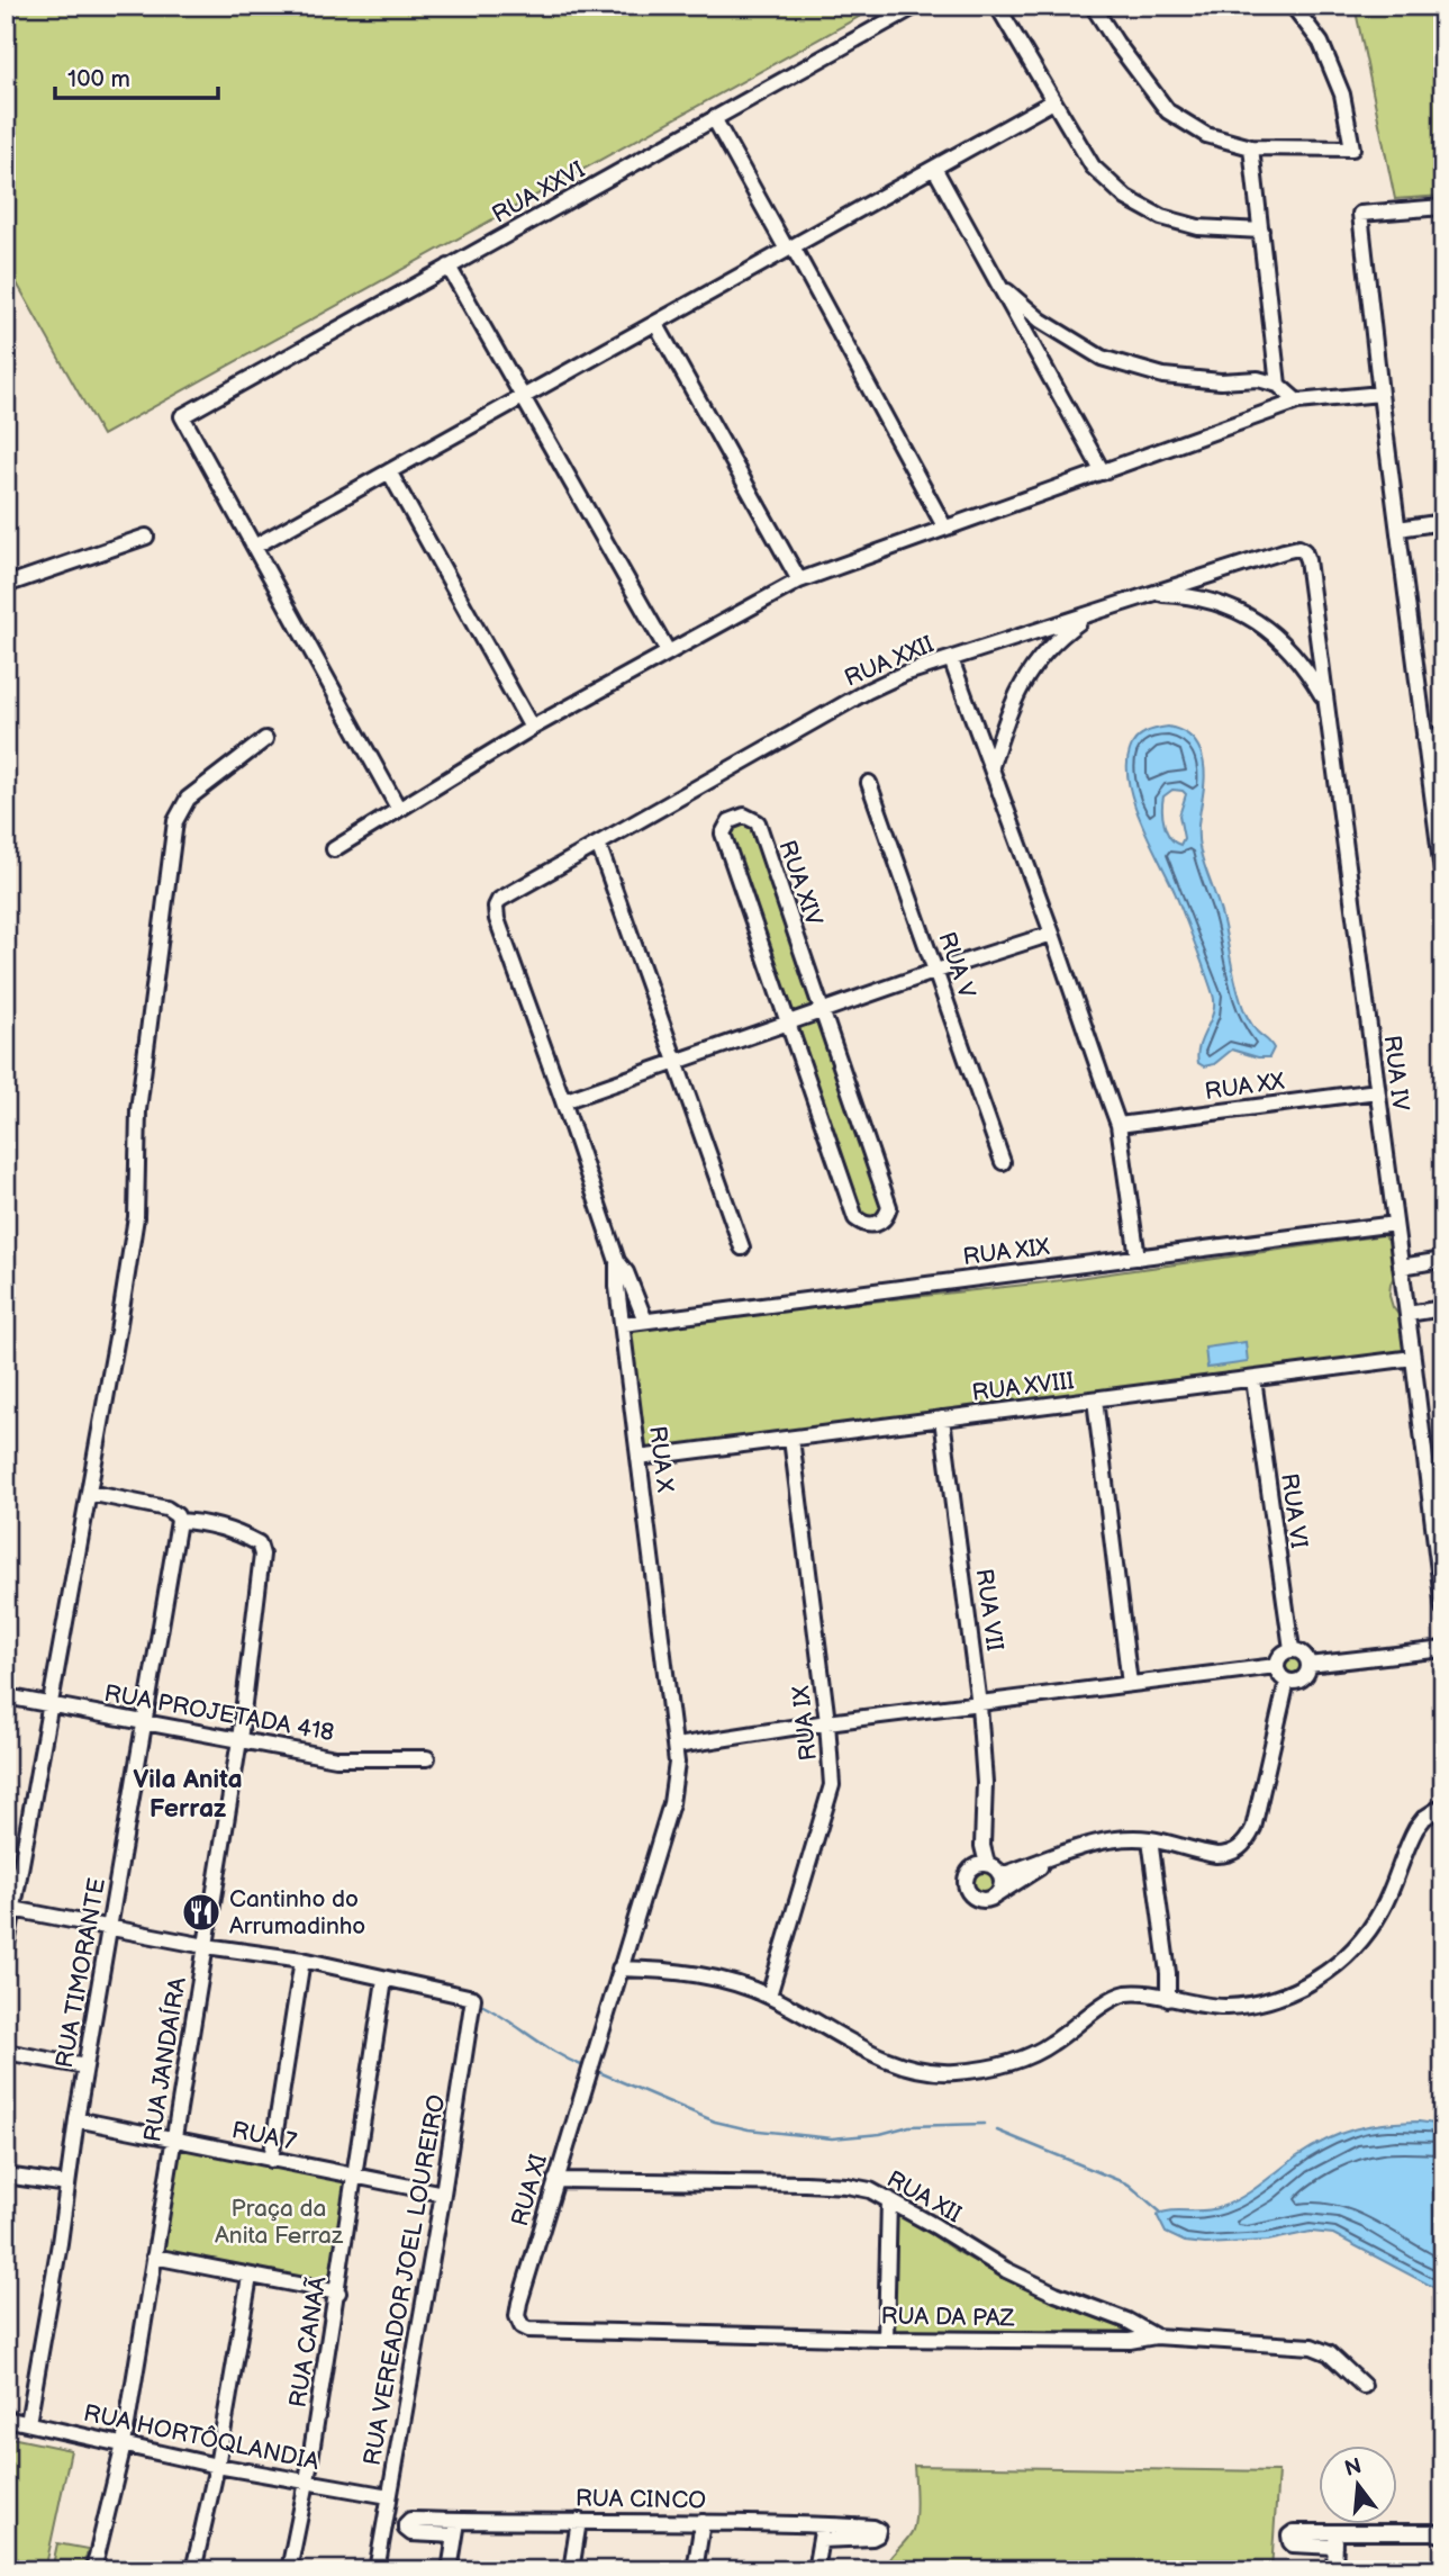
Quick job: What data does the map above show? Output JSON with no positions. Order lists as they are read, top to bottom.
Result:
{
  "streets": {
    "street": [
      "RUA XXVI",
      "RUA XXII",
      "RUA XIV",
      "RUA V",
      "RUA IV",
      "RUA XX",
      "RUA XIX",
      "RUA XVIII",
      "RUA X",
      "RUA VI",
      "RUA VII",
      "RUA PROJETADA 418",
      "RUA IX",
      "RUA TIMORANTE",
      "RUA JANDAÍRA",
      "RUA 7",
      "RUA XI",
      "RUA XII",
      "RUA VEREADOR JOEL LOUREIRO",
      "RUA DA PAZ",
      "RUA CANAÃ",
      "RUA HORTÔQLANDIA",
      "RUA CINCO"
    ]
  },
  "crossings": [
    ["RUA XXII", "RUA IV"],
    ["RUA XXII", "RUA X"],
    ["RUA IV", "RUA XX"],
    ["RUA IV", "RUA XIX"],
    ["RUA IV", "RUA XVIII"],
    ["RUA XIX", "RUA X"],
    ["RUA XVIII", "RUA X"],
    ["RUA XVIII", "RUA VI"],
    ["RUA XVIII", "RUA VII"],
    ["RUA XVIII", "RUA IX"],
    ["RUA X", "RUA XI"],
    ["RUA PROJETADA 418", "RUA TIMORANTE"],
    ["RUA PROJETADA 418", "RUA JANDAÍRA"],
    ["RUA TIMORANTE", "RUA JANDAÍRA"],
    ["RUA TIMORANTE", "RUA 7"],
    ["RUA TIMORANTE", "RUA HORTÔQLANDIA"],
    ["RUA JANDAÍRA", "RUA 7"],
    ["RUA JANDAÍRA", "RUA HORTÔQLANDIA"],
    ["RUA 7", "RUA VEREADOR JOEL LOUREIRO"],
    ["RUA 7", "RUA CANAÃ"],
    ["RUA XI", "RUA XII"],
    ["RUA XI", "RUA DA PAZ"],
    ["RUA XII", "RUA DA PAZ"],
    ["RUA VEREADOR JOEL LOUREIRO", "RUA CANAÃ"],
    ["RUA VEREADOR JOEL LOUREIRO", "RUA HORTÔQLANDIA"],
    ["RUA CANAÃ", "RUA HORTÔQLANDIA"]
  ],
  "districts": ["Vila Anita Ferraz"],
  "parks": ["Praça da Anita Ferraz"],
  "places": {
    "restaurant": ["Cantinho do Arrumadinho"]
  },
  "scale_bar": "100 m",
  "north": "top"
}
